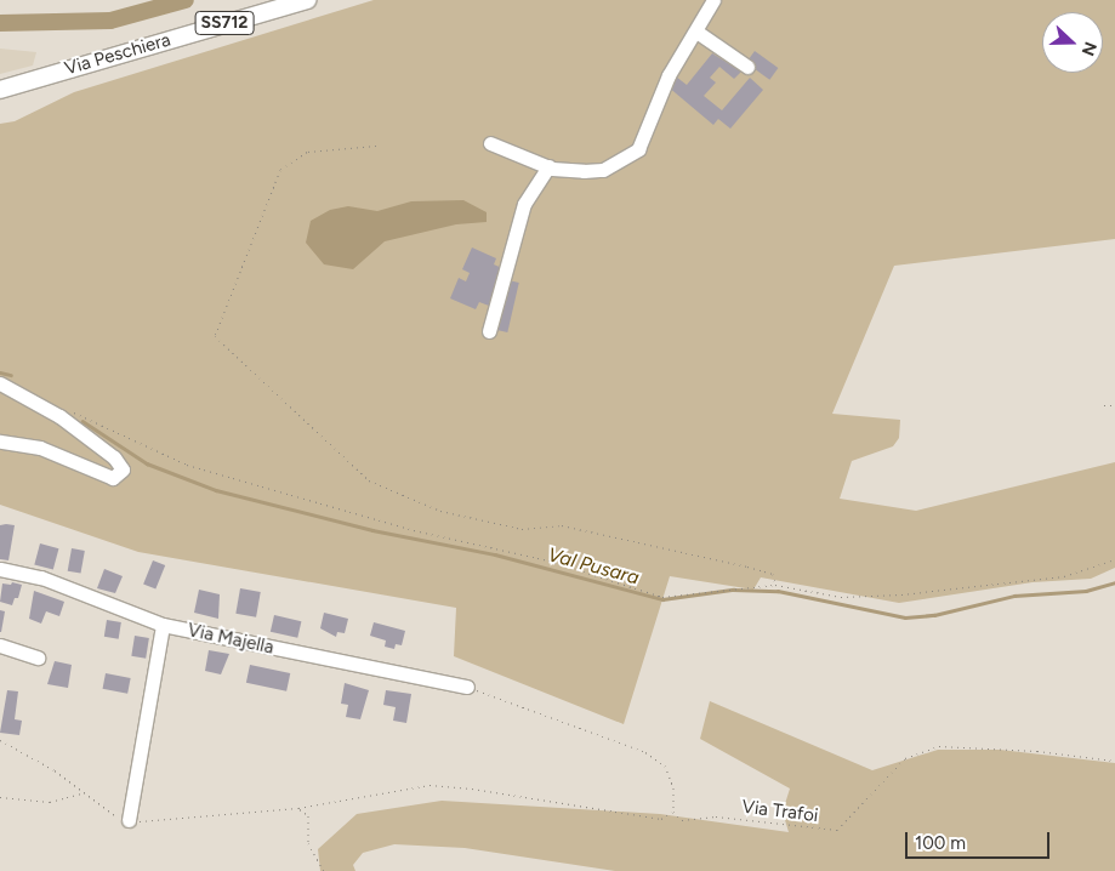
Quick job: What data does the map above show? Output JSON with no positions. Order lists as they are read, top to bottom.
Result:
{
  "streets": {
    "main road": ["SS712", "Via Peschiera"],
    "street": ["Via Majella"],
    "path": ["Via Trafoi"]
  },
  "water": ["Val Pusara"],
  "scale_bar": "100 m",
  "north": "right"
}
